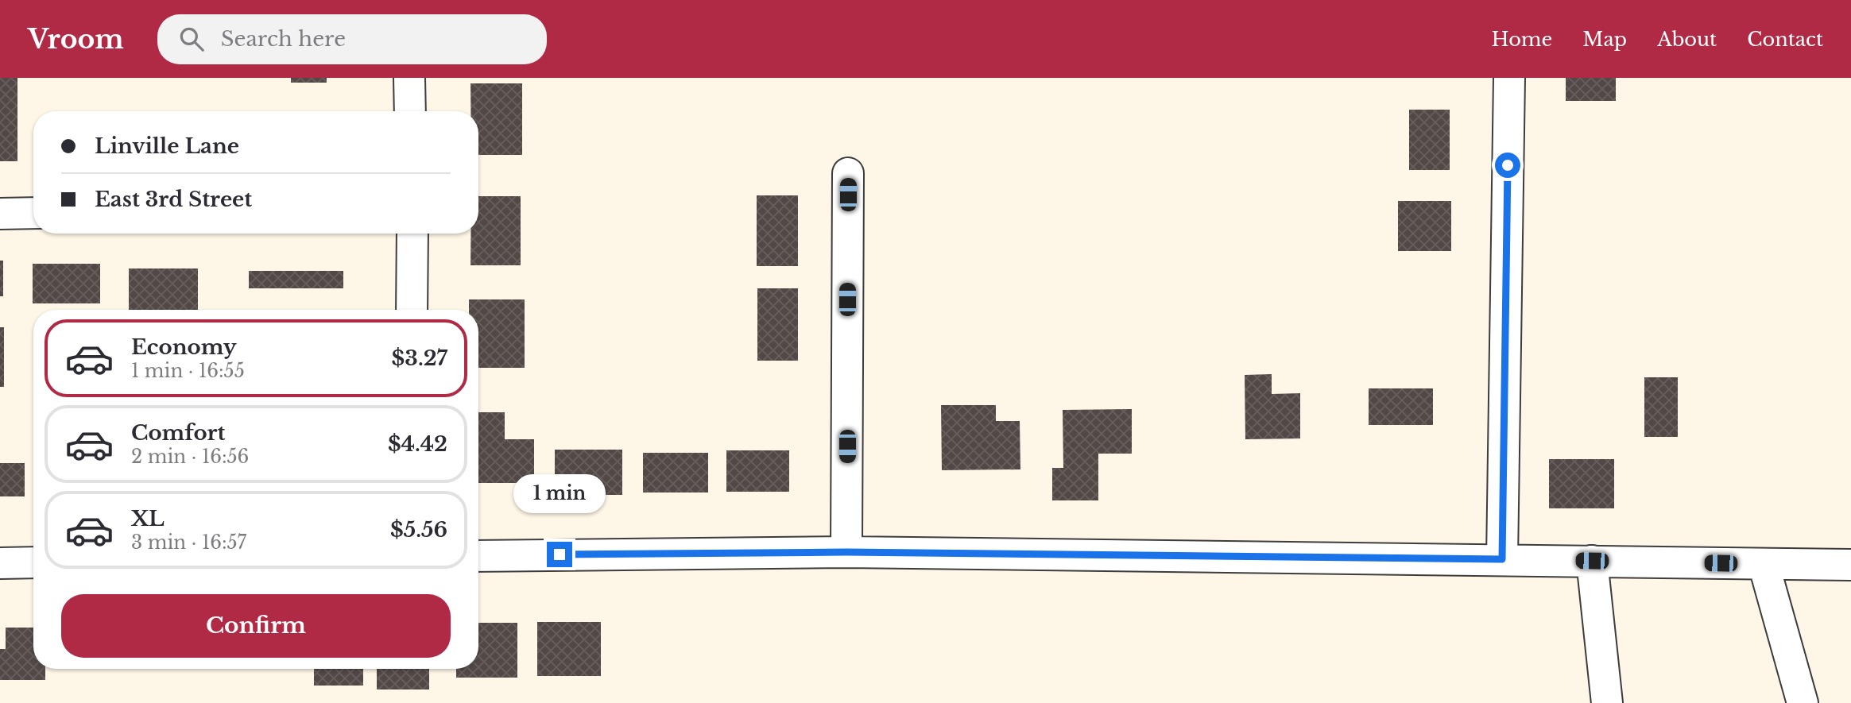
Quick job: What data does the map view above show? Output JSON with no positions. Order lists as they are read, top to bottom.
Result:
{
  "page": {
    "header": "Vroom",
    "search": "Search here",
    "nav": [
      "Home",
      "Map",
      "About",
      "Contact"
    ],
    "banner": ["Linville Lane", "East 3rd Street"],
    "list": [
      {
        "name": "Economy",
        "note": "1 min · 16:55",
        "value": "$3.27"
      },
      {
        "name": "Comfort",
        "note": "2 min · 16:56",
        "value": "$4.42"
      },
      {
        "name": "XL",
        "note": "3 min · 16:57",
        "value": "$5.56"
      }
    ],
    "bubble": "1 min",
    "buttons": "Confirm"
  }
}
